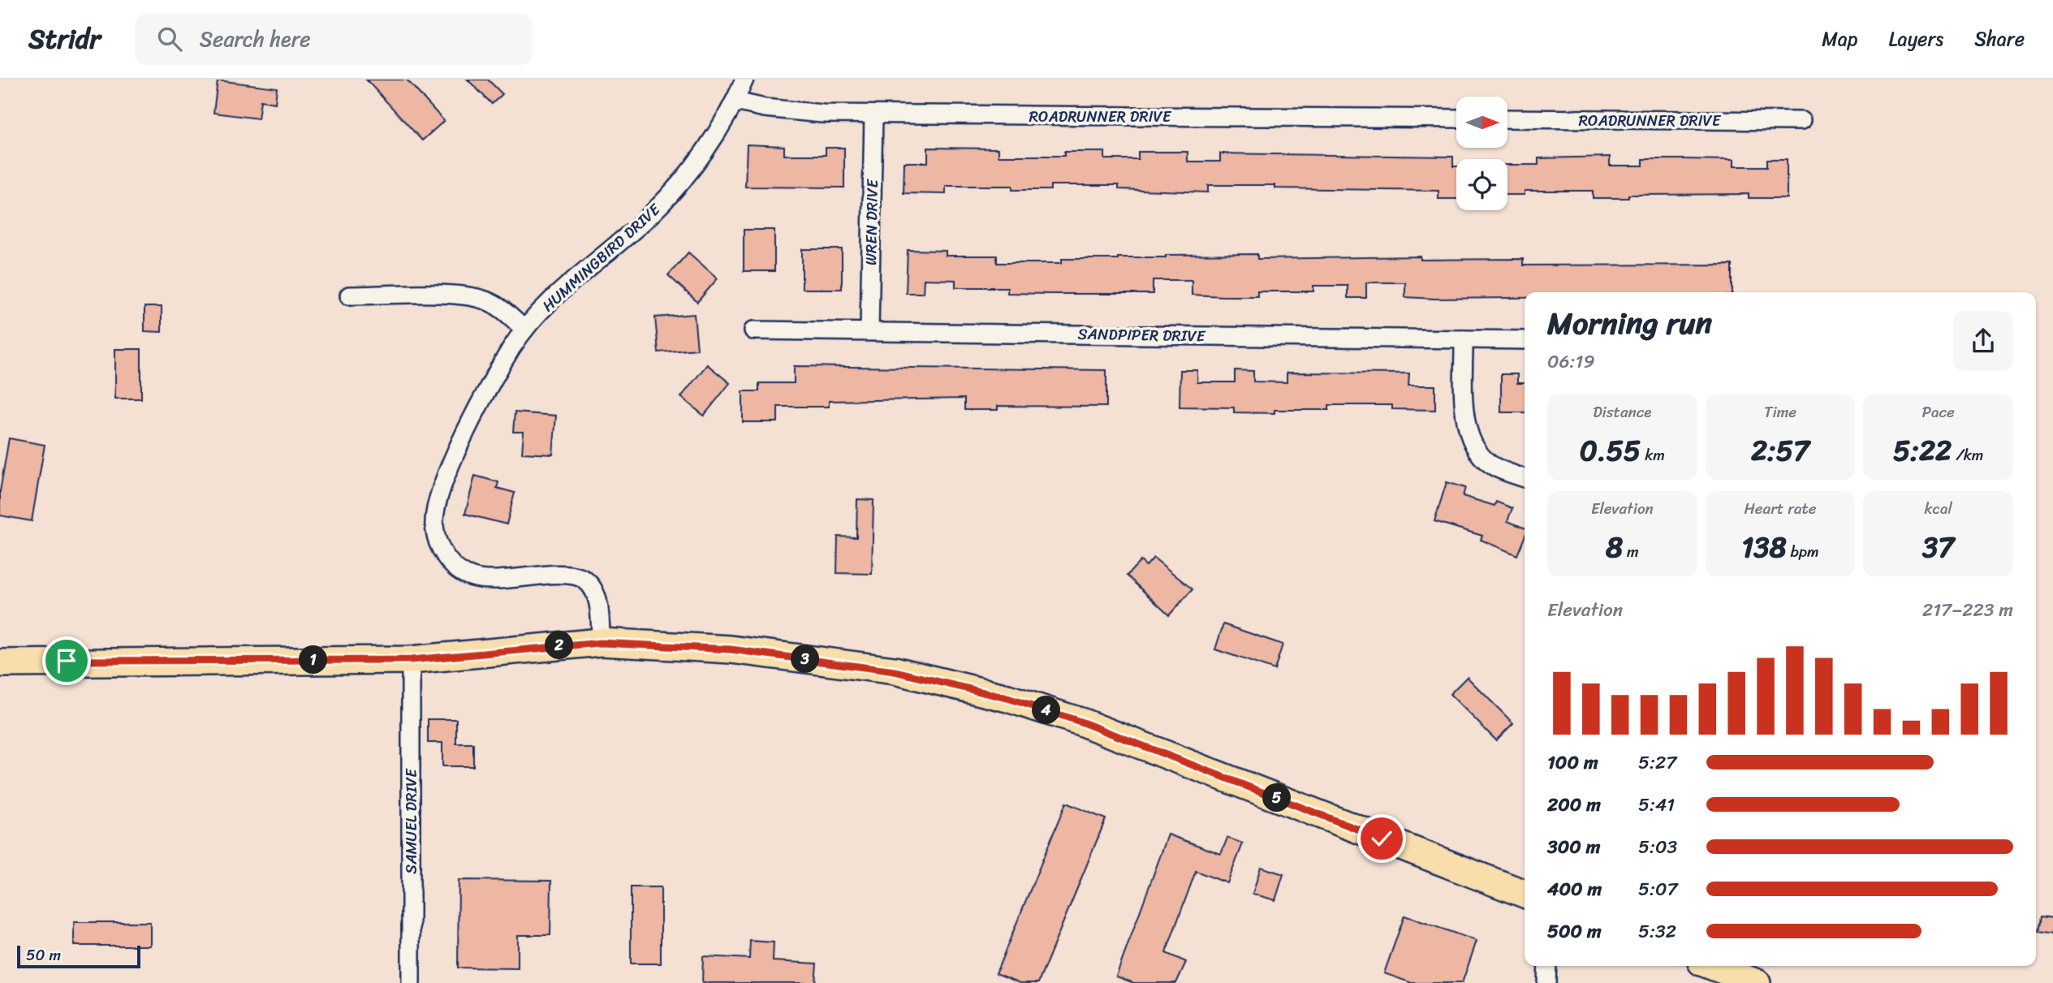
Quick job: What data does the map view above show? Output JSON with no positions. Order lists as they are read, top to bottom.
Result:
{
  "streets": {
    "street": [
      "ROADRUNNER DRIVE",
      "WREN DRIVE",
      "HUMMINGBIRD DRIVE",
      "SANDPIPER DRIVE",
      "SAMUEL DRIVE"
    ]
  },
  "crossings": [
    ["ROADRUNNER DRIVE", "WREN DRIVE"],
    ["ROADRUNNER DRIVE", "HUMMINGBIRD DRIVE"],
    ["WREN DRIVE", "SANDPIPER DRIVE"]
  ],
  "scale_bar": "50 m",
  "north": "right",
  "page": {
    "header": "Stridr",
    "search": "Search here",
    "nav": ["Map", "Layers", "Share"],
    "heading": ["Morning run", "06:19"],
    "stats": [
      ["Distance", "0.55 km"],
      ["Time", "2:57"],
      ["Pace", "5:22 /km"],
      ["Elevation", "8 m"],
      ["Heart rate", "138 bpm"],
      ["kcal", "37"]
    ],
    "chart": ["Elevation", "217–223 m"],
    "pins": [
      "2",
      "3",
      "1",
      "4",
      "5"
    ],
    "list": [
      {
        "name": "100 m",
        "note": "5:27"
      },
      {
        "name": "200 m",
        "note": "5:41"
      },
      {
        "name": "300 m",
        "note": "5:03"
      },
      {
        "name": "400 m",
        "note": "5:07"
      },
      {
        "name": "500 m",
        "note": "5:32"
      }
    ],
    "scale": "50 m"
  }
}
